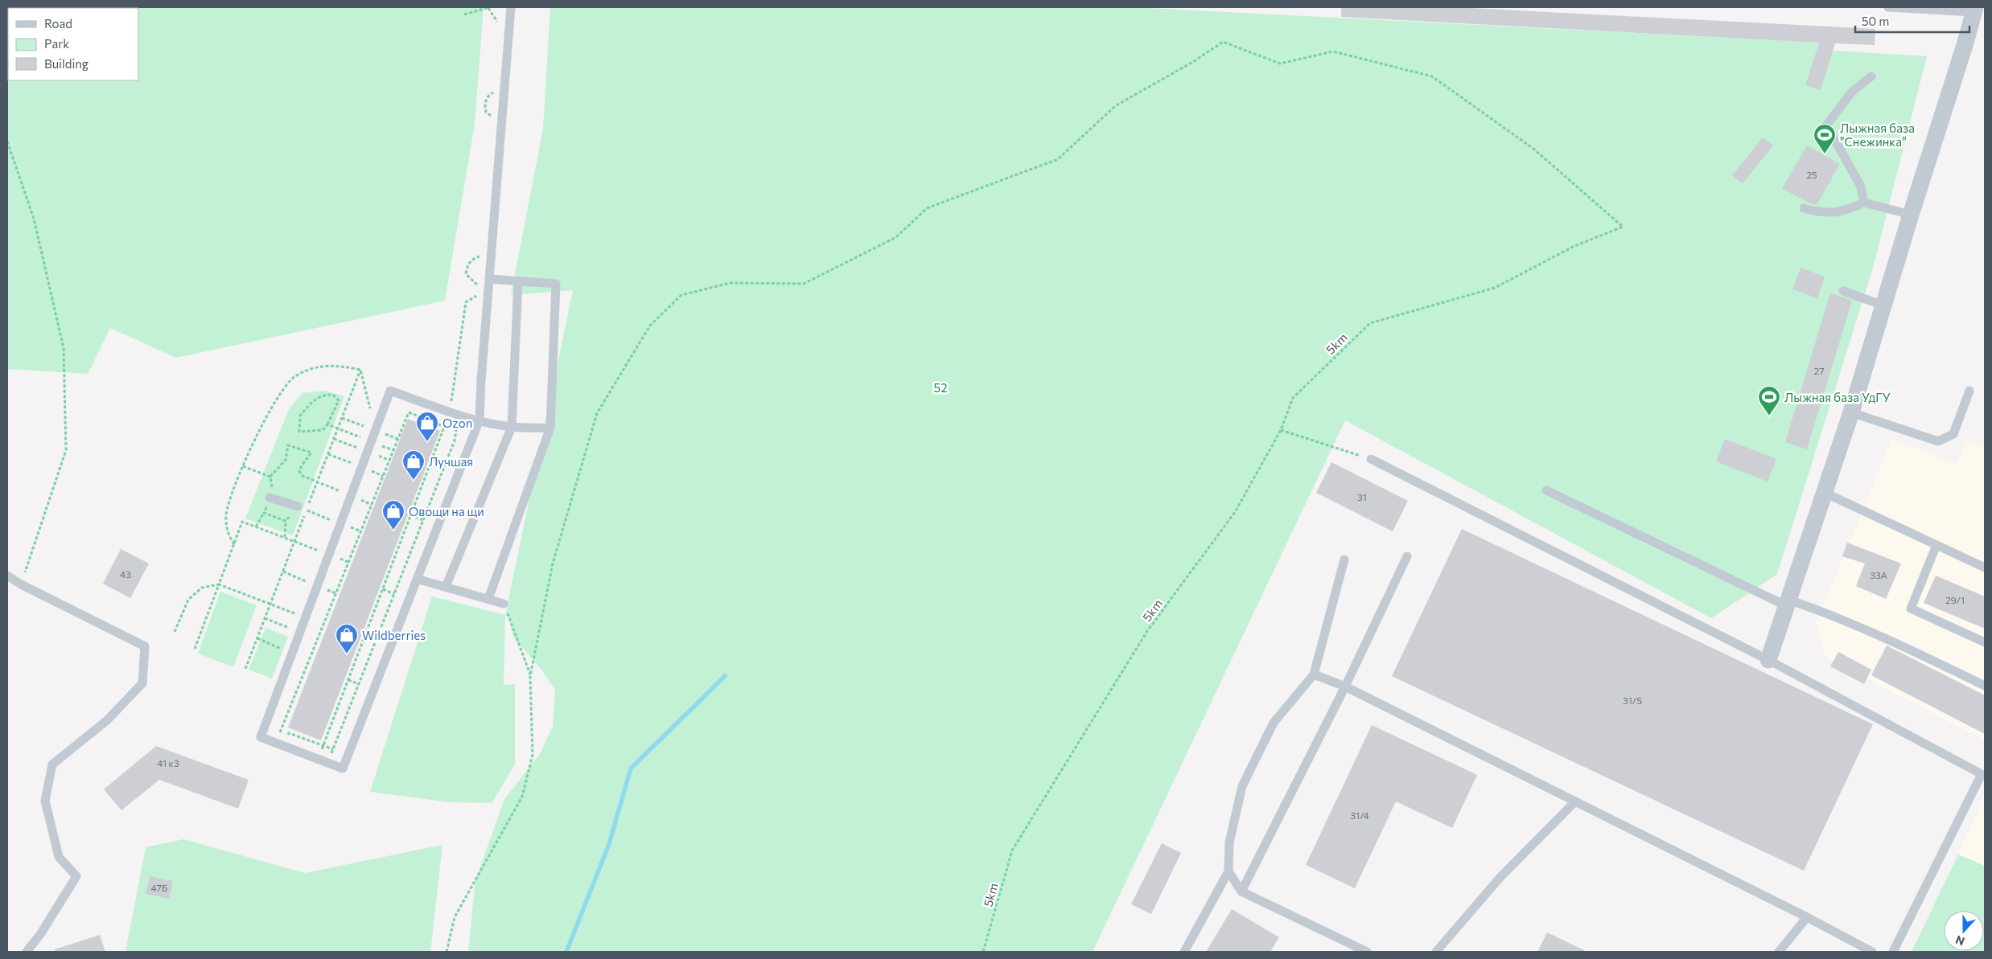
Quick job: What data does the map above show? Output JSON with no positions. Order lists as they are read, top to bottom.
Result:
{
  "streets": {
    "path": ["5km"]
  },
  "parks": ["52"],
  "places": {
    "sports": ["Лыжная база \"Снежинка\"", "Лыжная база УдГУ"],
    "shop": [
      "Ozon",
      "Лучшая",
      "Овощи на щи",
      "Wildberries"
    ]
  },
  "house_numbers": [
    "25",
    "27",
    "31",
    "43",
    "33А",
    "29/1",
    "31/5",
    "41 к3",
    "31/4",
    "47Б"
  ],
  "legend": ["Road", "Park", "Building"],
  "scale_bar": "50 m",
  "north": "bottom"
}
